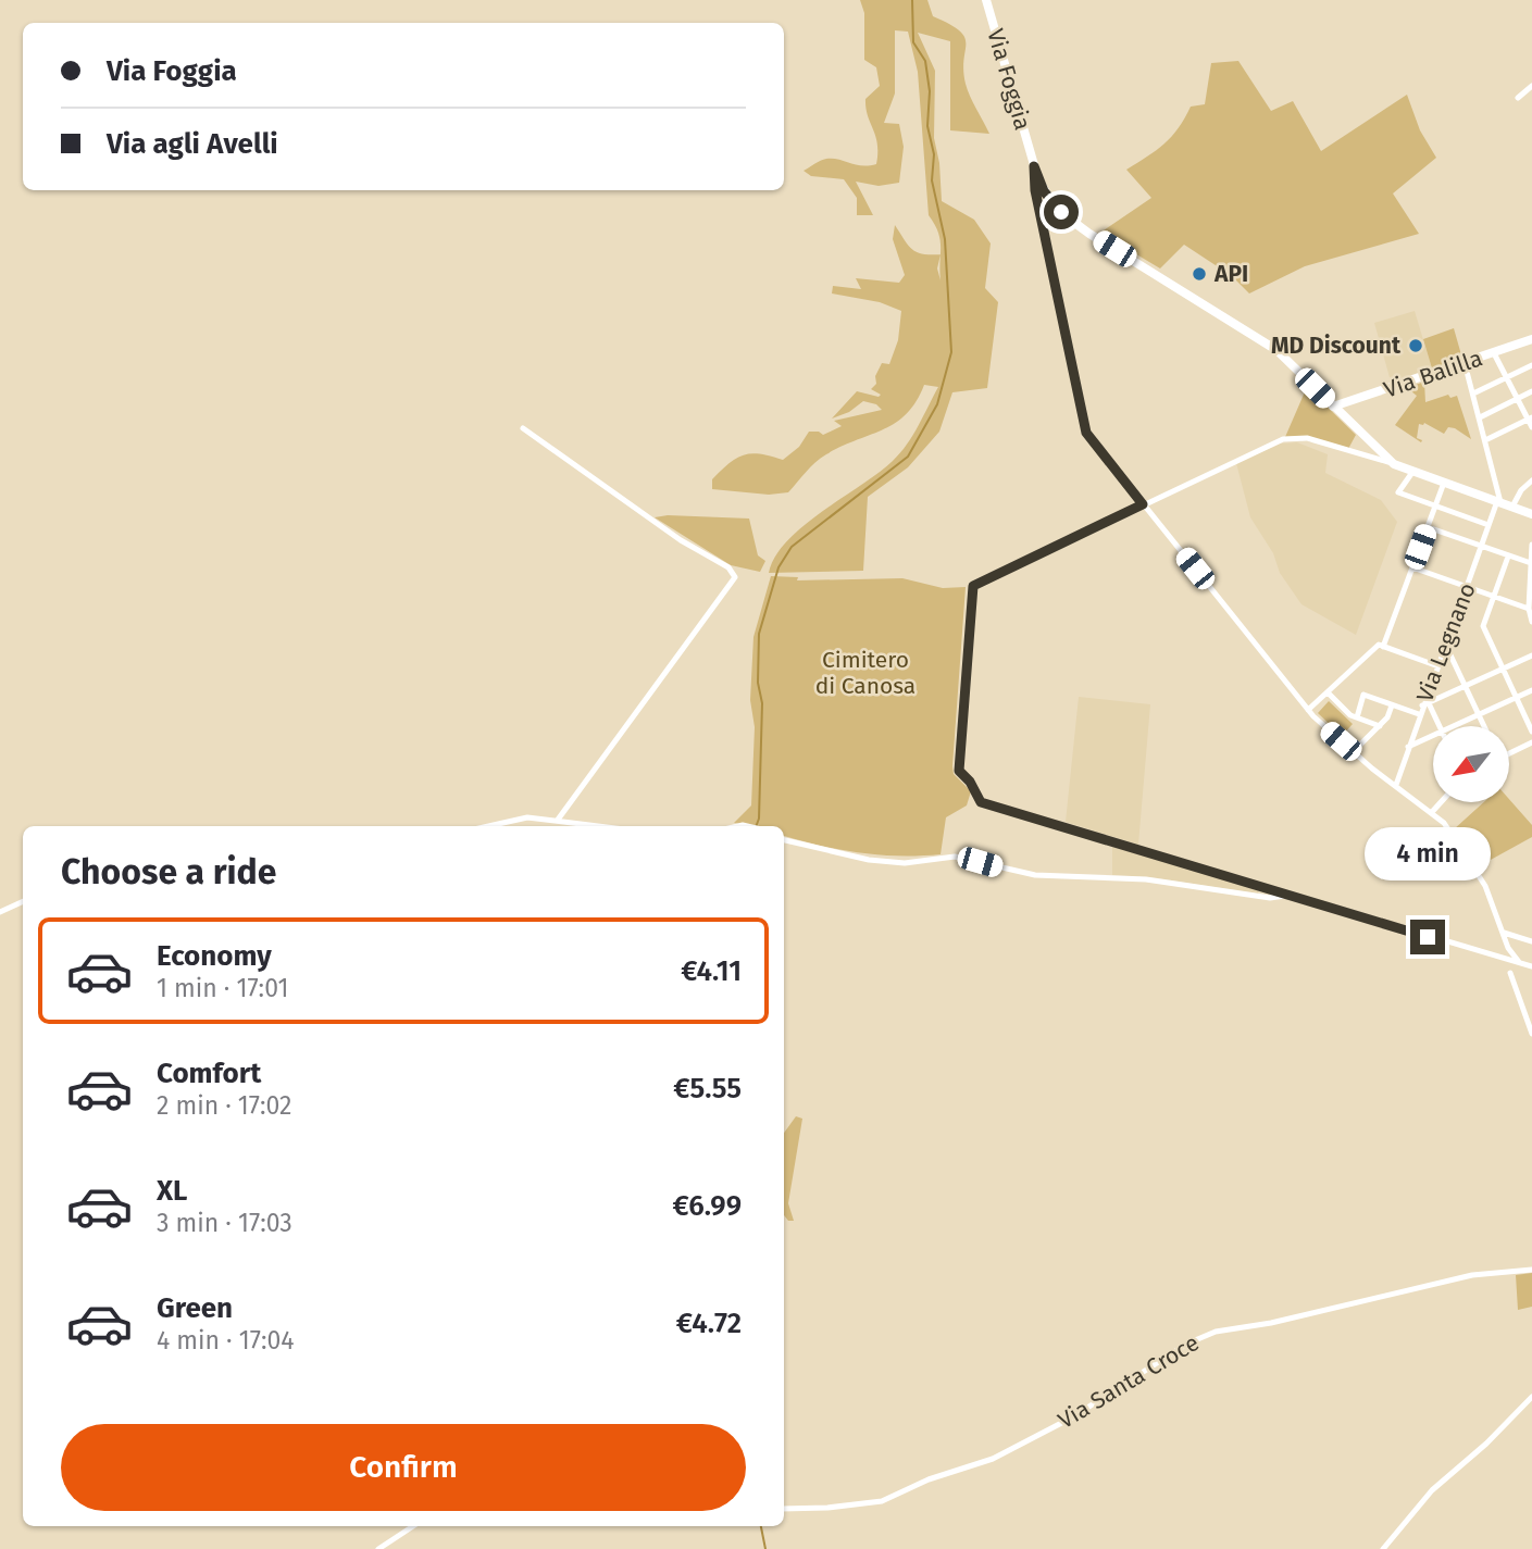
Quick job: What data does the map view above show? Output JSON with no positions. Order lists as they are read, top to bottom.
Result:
{
  "streets": {
    "main road": ["Via Foggia", "Via Balilla"],
    "street": ["Via Legnano", "Via Santa Croce"]
  },
  "crossings": [
    ["Via Foggia", "Via Balilla"]
  ],
  "parks": ["Cimitero di Canosa"],
  "places": ["API", "MD Discount"],
  "north": "bottom left",
  "page": {
    "banner": ["Via Foggia", "Via agli Avelli"],
    "heading": "Choose a ride",
    "bubble": "4 min",
    "list": [
      {
        "name": "Economy",
        "note": "1 min · 17:01",
        "value": "€4.11"
      },
      {
        "name": "Comfort",
        "note": "2 min · 17:02",
        "value": "€5.55"
      },
      {
        "name": "XL",
        "note": "3 min · 17:03",
        "value": "€6.99"
      },
      {
        "name": "Green",
        "note": "4 min · 17:04",
        "value": "€4.72"
      }
    ],
    "buttons": "Confirm"
  }
}
